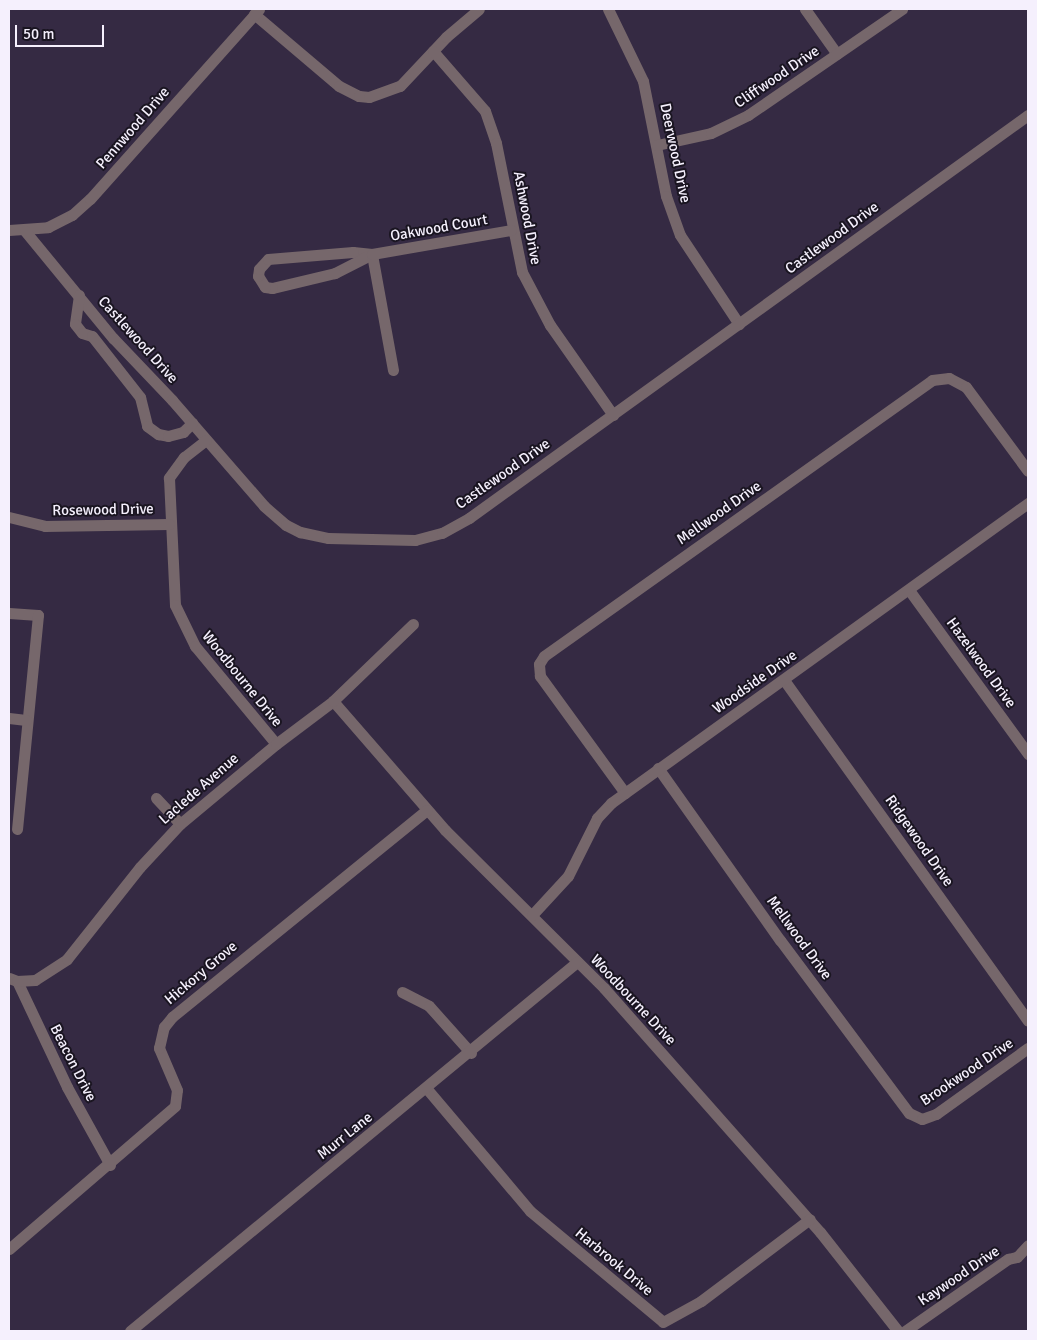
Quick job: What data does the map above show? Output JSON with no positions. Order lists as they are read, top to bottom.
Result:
{
  "streets": {
    "street": [
      "Cliffwood Drive",
      "Pennwood Drive",
      "Deerwood Drive",
      "Ashwood Drive",
      "Oakwood Court",
      "Castlewood Drive",
      "Rosewood Drive",
      "Mellwood Drive",
      "Hazelwood Drive",
      "Woodbourne Drive",
      "Woodside Drive",
      "Laclede Avenue",
      "Ridgewood Drive",
      "Hickory Grove",
      "Beacon Drive",
      "Brookwood Drive",
      "Murr Lane",
      "Harbrook Drive",
      "Kaywood Drive"
    ]
  },
  "crossings": [
    ["Cliffwood Drive", "Deerwood Drive"],
    ["Pennwood Drive", "Castlewood Drive"],
    ["Deerwood Drive", "Castlewood Drive"],
    ["Ashwood Drive", "Oakwood Court"],
    ["Ashwood Drive", "Castlewood Drive"],
    ["Castlewood Drive", "Woodbourne Drive"],
    ["Rosewood Drive", "Woodbourne Drive"],
    ["Mellwood Drive", "Woodside Drive"],
    ["Mellwood Drive", "Brookwood Drive"],
    ["Hazelwood Drive", "Woodside Drive"],
    ["Woodbourne Drive", "Woodside Drive"],
    ["Woodbourne Drive", "Laclede Avenue"],
    ["Woodbourne Drive", "Hickory Grove"],
    ["Woodbourne Drive", "Murr Lane"],
    ["Woodbourne Drive", "Harbrook Drive"],
    ["Woodside Drive", "Ridgewood Drive"],
    ["Laclede Avenue", "Beacon Drive"],
    ["Hickory Grove", "Beacon Drive"],
    ["Murr Lane", "Harbrook Drive"]
  ],
  "scale_bar": "50 m"
}
